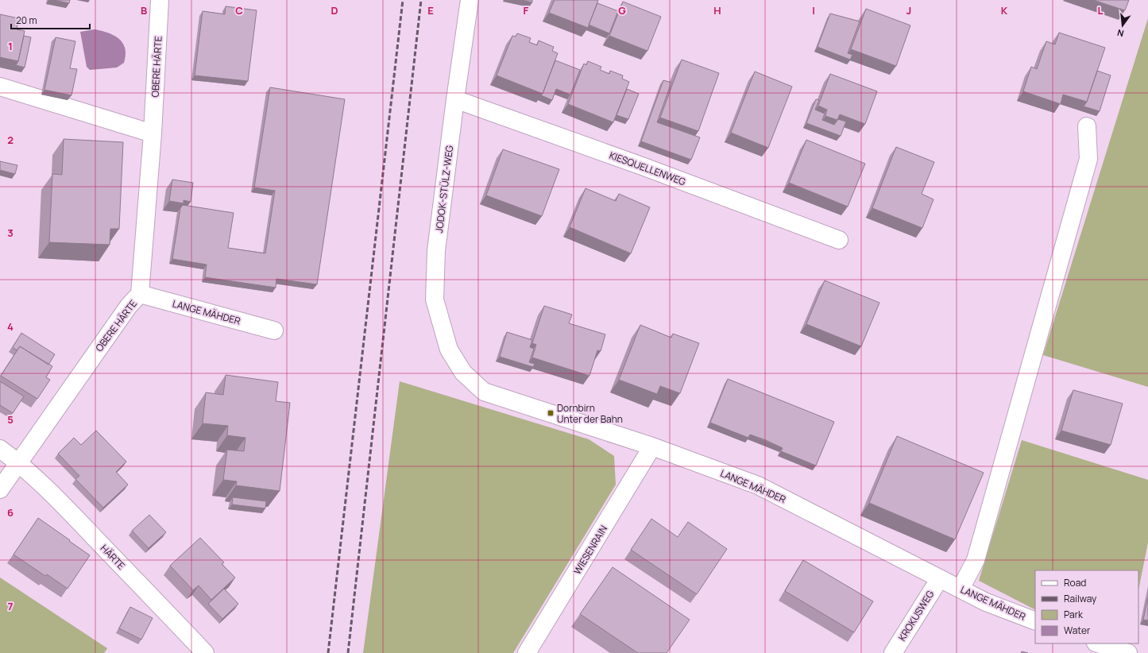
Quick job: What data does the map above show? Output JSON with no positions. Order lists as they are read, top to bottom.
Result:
{
  "streets": {
    "street": [
      "OBERE HÄRTE",
      "KIESQUELLENWEG",
      "JODOK-STÜLZ-WEG",
      "LANGE MÄHDER",
      "WIESENRAIN",
      "HÄRTE",
      "KROKUSWEG"
    ]
  },
  "crossings": [
    ["OBERE HÄRTE", "LANGE MÄHDER"],
    ["OBERE HÄRTE", "HÄRTE"],
    ["KIESQUELLENWEG", "JODOK-STÜLZ-WEG"],
    ["JODOK-STÜLZ-WEG", "LANGE MÄHDER"],
    ["LANGE MÄHDER", "WIESENRAIN"],
    ["LANGE MÄHDER", "KROKUSWEG"]
  ],
  "places": {
    "transit": ["Dornbirn Unter der Bahn"]
  },
  "legend": [
    "Road",
    "Railway",
    "Park",
    "Water"
  ],
  "scale_bar": "20 m",
  "north": "bottom",
  "grid": {
    "columns": [
      "B",
      "C",
      "D",
      "E",
      "F",
      "G",
      "H",
      "I",
      "J",
      "K",
      "L"
    ],
    "rows": [
      "1",
      "2",
      "3",
      "4",
      "5",
      "6",
      "7"
    ]
  }
}
